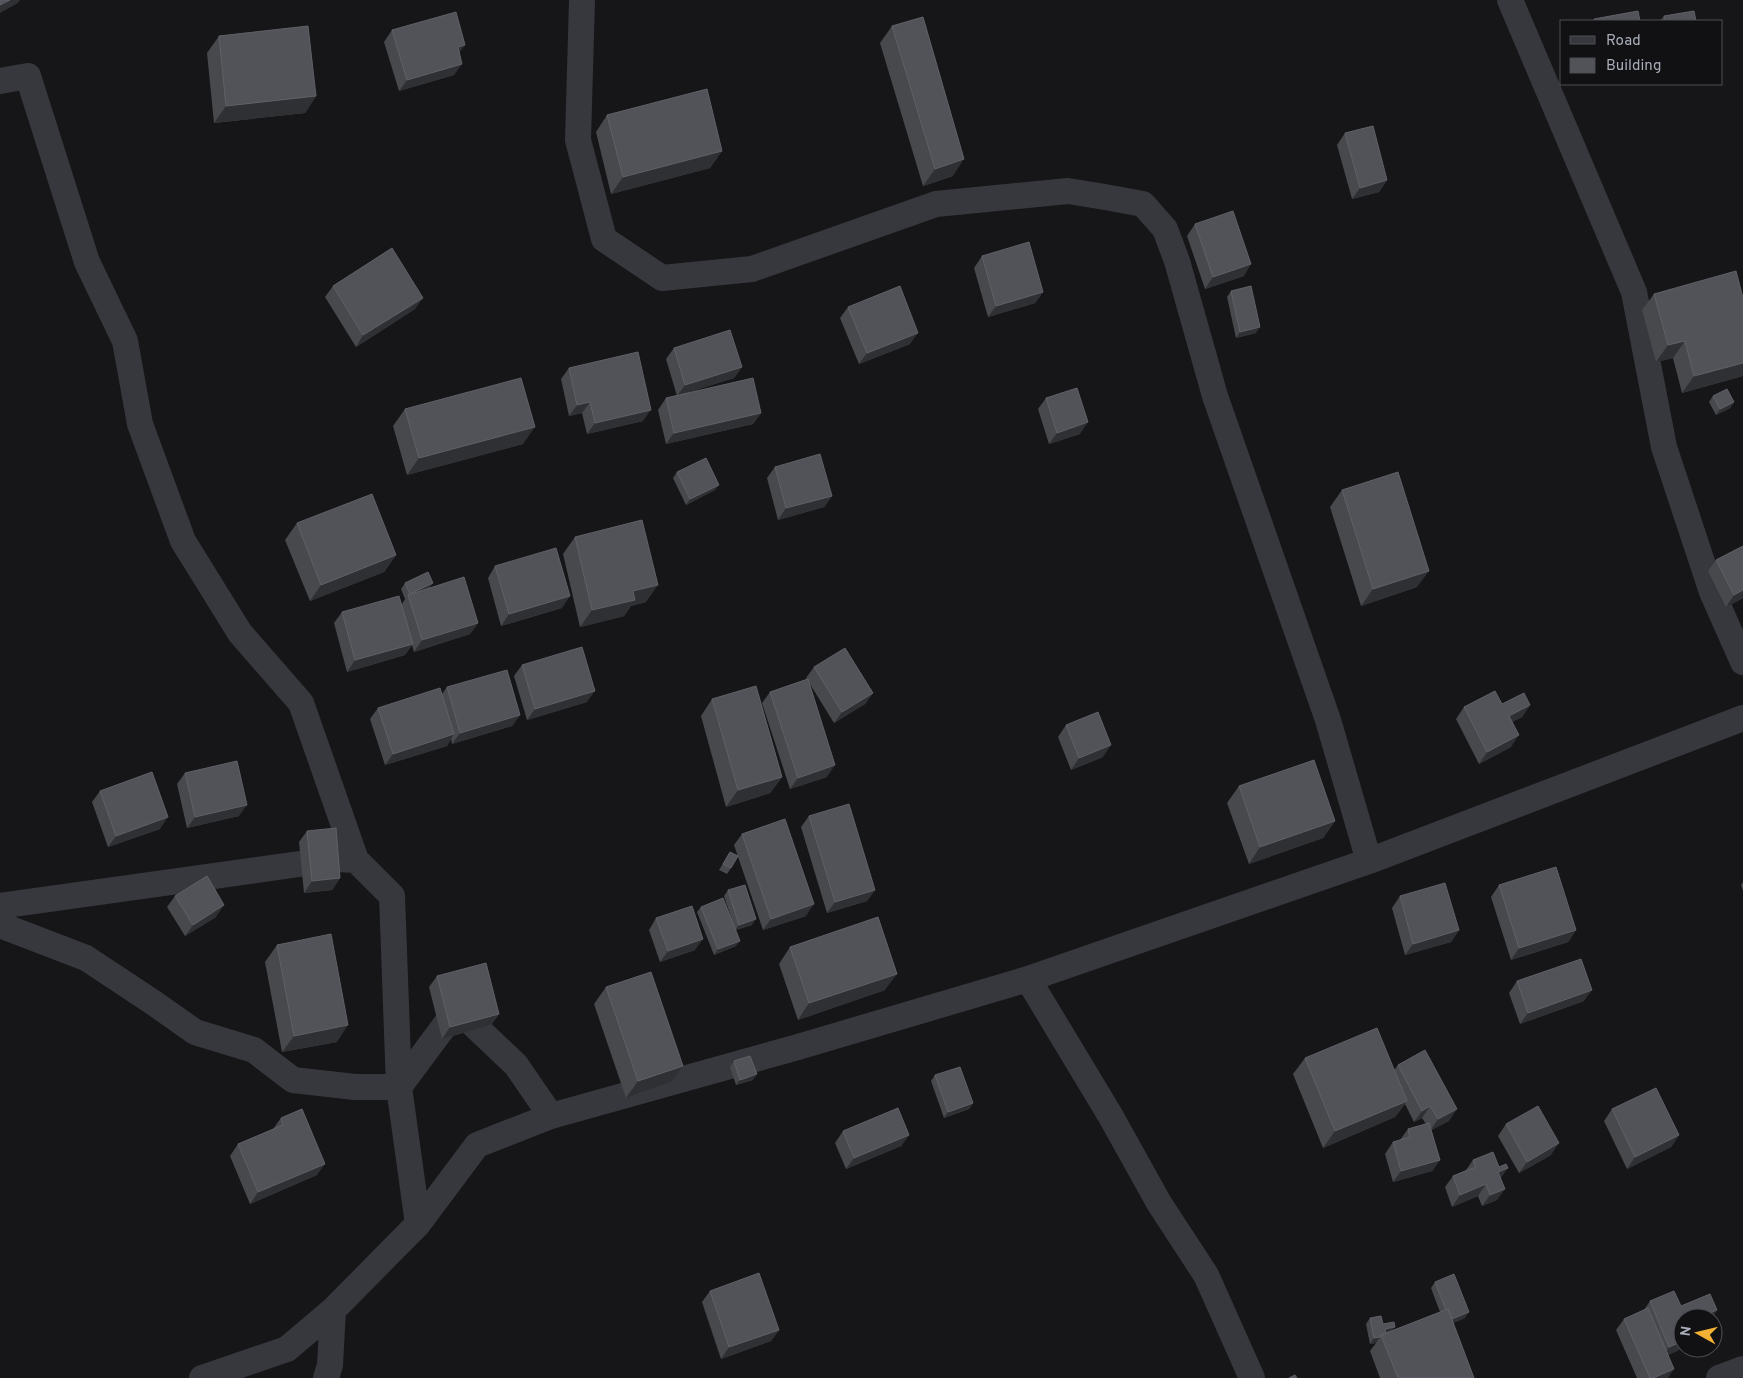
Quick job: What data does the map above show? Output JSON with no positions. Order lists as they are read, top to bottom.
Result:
{
  "legend": ["Road", "Building"],
  "north": "left"
}
